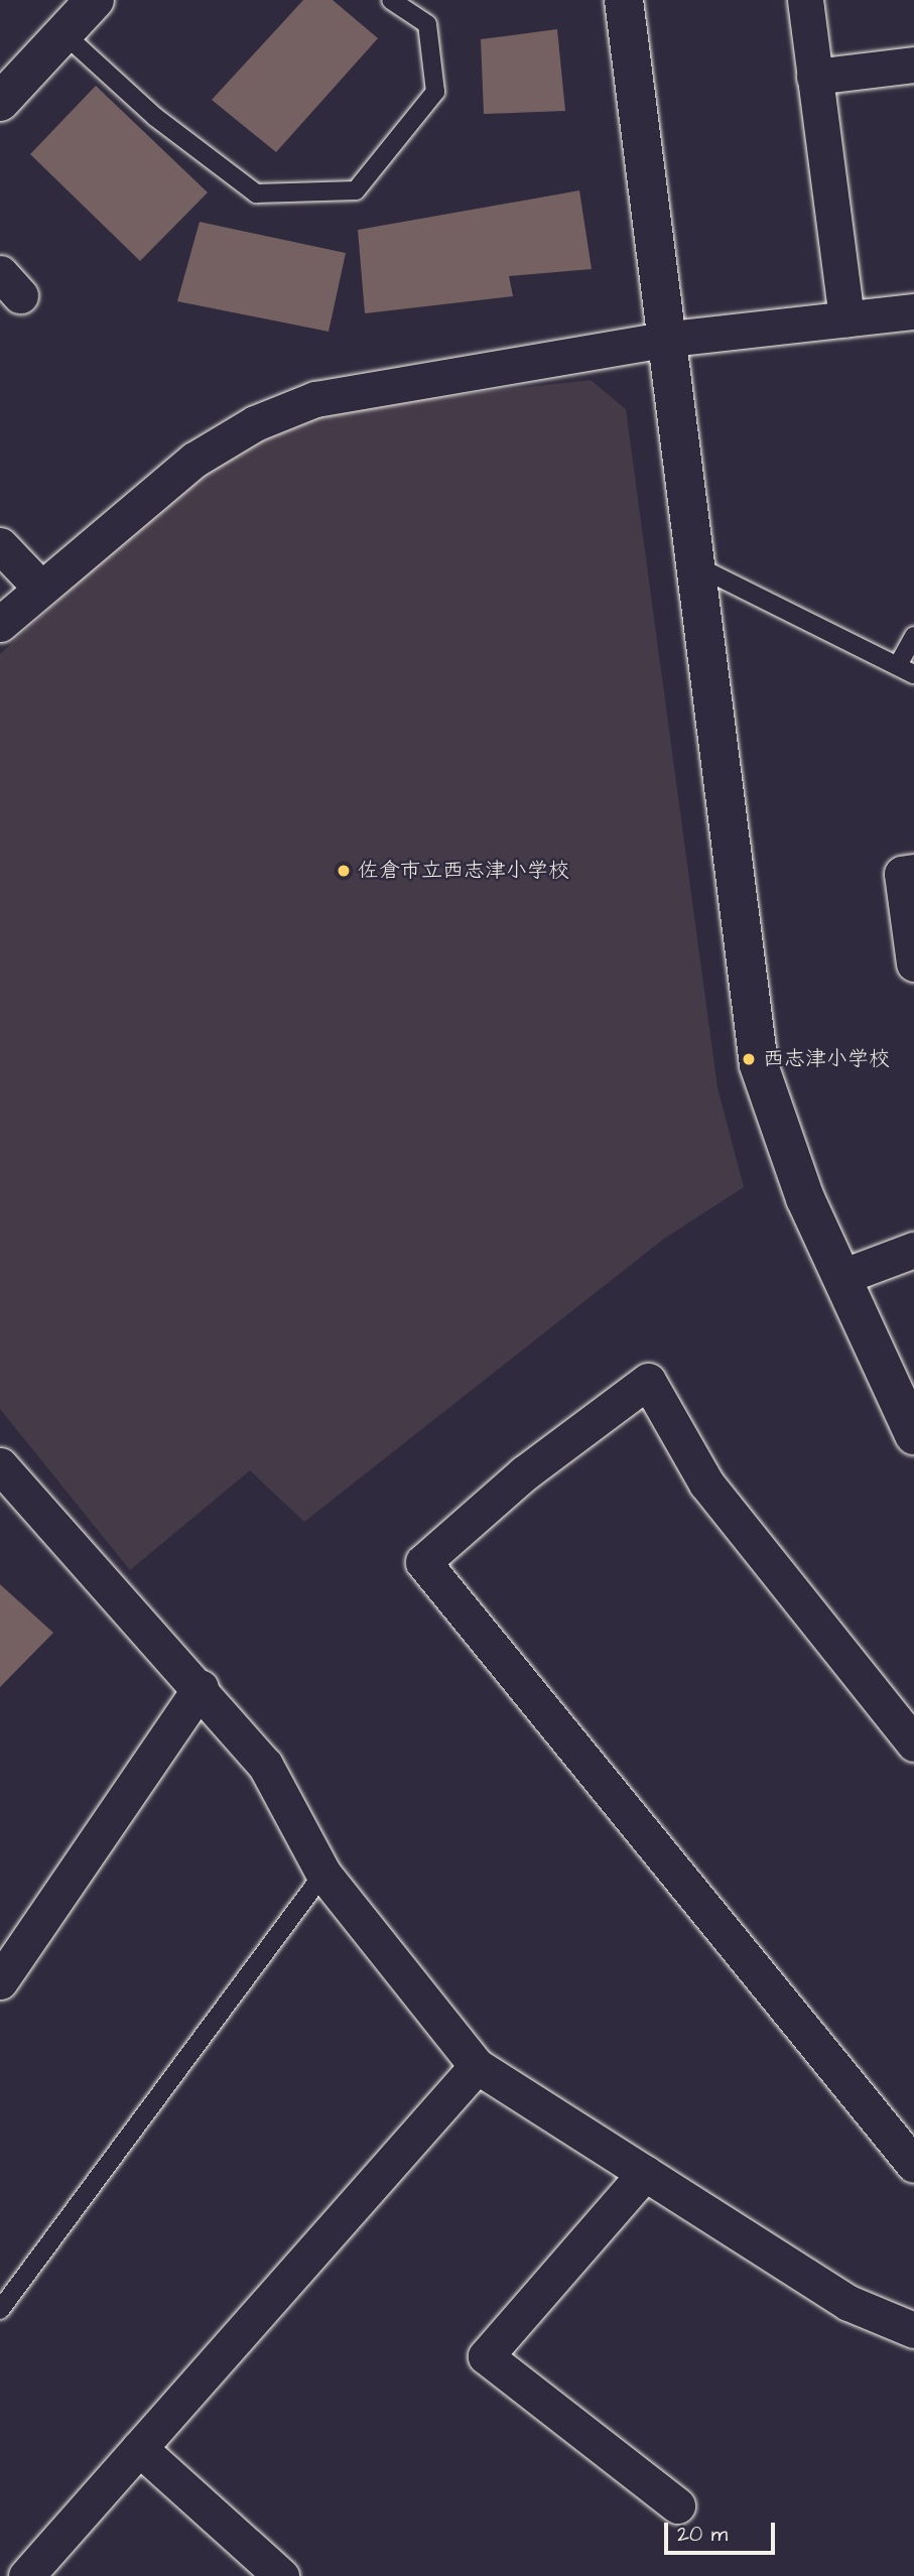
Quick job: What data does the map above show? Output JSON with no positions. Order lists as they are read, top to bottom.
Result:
{
  "places": ["佐倉市立西志津小学校", "西志津小学校"],
  "scale_bar": "20 m"
}
